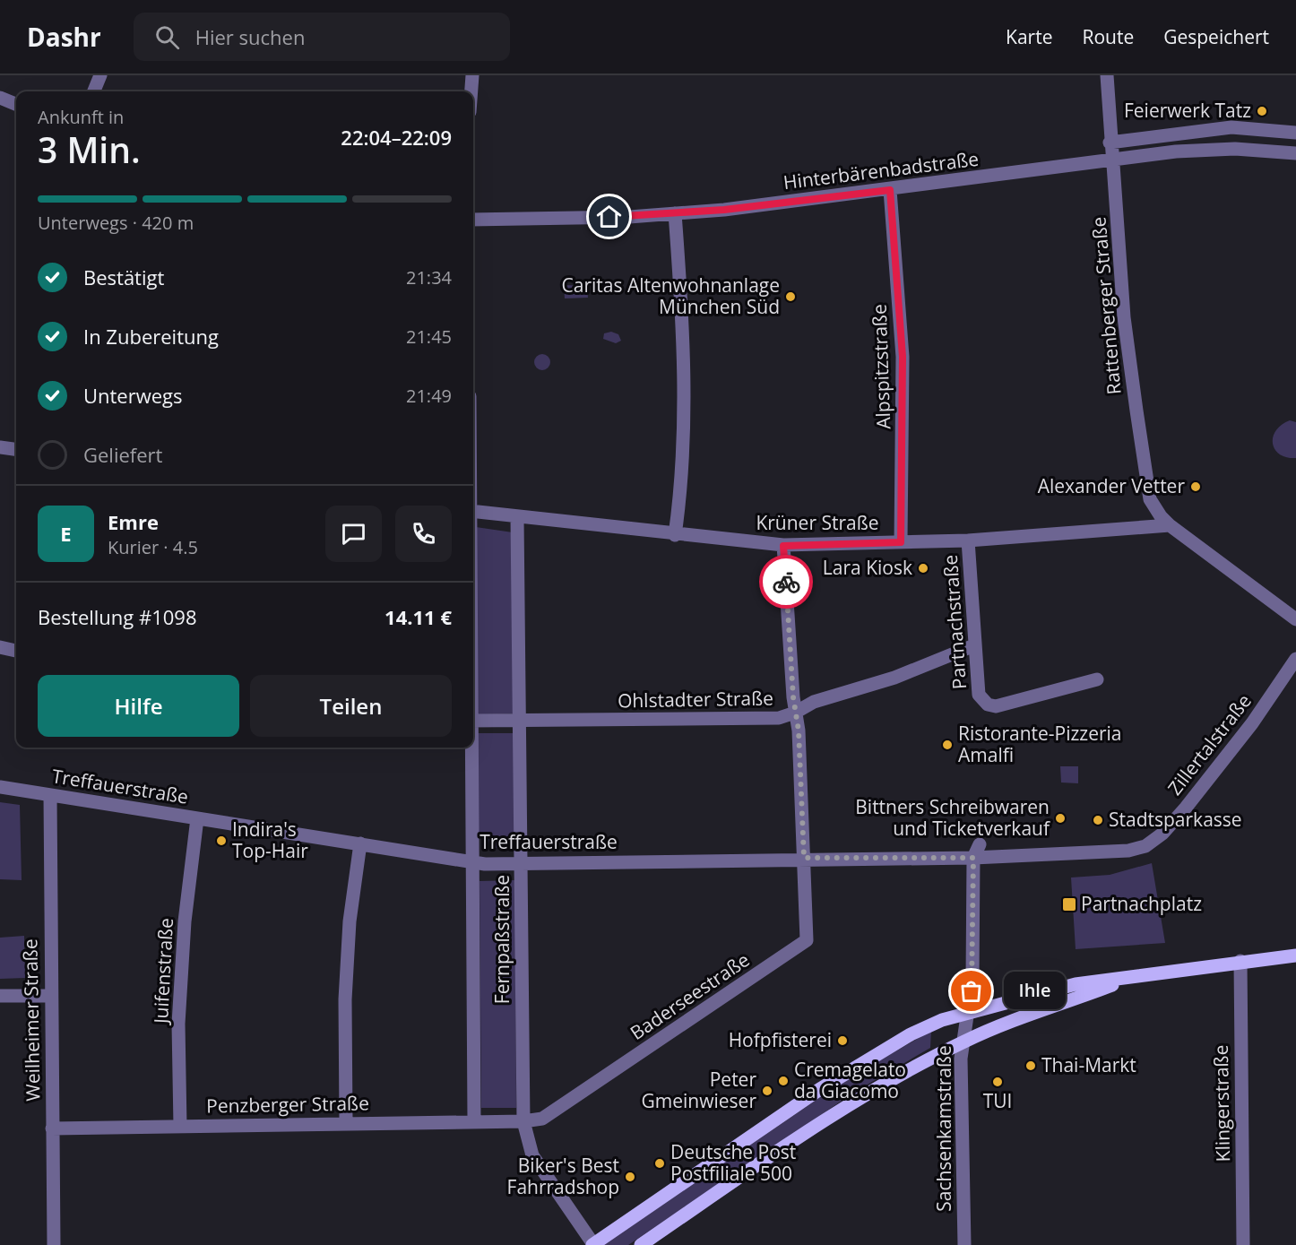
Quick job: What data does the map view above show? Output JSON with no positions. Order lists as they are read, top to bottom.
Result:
{
  "streets": {
    "street": [
      "Hinterbärenbadstraße",
      "Rattenberger Straße",
      "Alpspitzstraße",
      "Krüner Straße",
      "Partnachstraße",
      "Ohlstadter Straße",
      "Zillertalstraße",
      "Treffauerstraße",
      "Fernpaßstraße",
      "Juifenstraße",
      "Baderseestraße",
      "Weilheimer Straße",
      "Klingerstraße",
      "Penzberger Straße",
      "Sachsenkamstraße"
    ]
  },
  "crossings": [
    ["Hinterbärenbadstraße", "Rattenberger Straße"],
    ["Hinterbärenbadstraße", "Alpspitzstraße"],
    ["Rattenberger Straße", "Krüner Straße"],
    ["Alpspitzstraße", "Krüner Straße"],
    ["Krüner Straße", "Partnachstraße"],
    ["Krüner Straße", "Fernpaßstraße"],
    ["Partnachstraße", "Ohlstadter Straße"],
    ["Ohlstadter Straße", "Fernpaßstraße"],
    ["Zillertalstraße", "Treffauerstraße"],
    ["Treffauerstraße", "Fernpaßstraße"],
    ["Treffauerstraße", "Juifenstraße"],
    ["Treffauerstraße", "Baderseestraße"],
    ["Treffauerstraße", "Weilheimer Straße"],
    ["Fernpaßstraße", "Baderseestraße"],
    ["Fernpaßstraße", "Penzberger Straße"],
    ["Juifenstraße", "Penzberger Straße"],
    ["Baderseestraße", "Penzberger Straße"],
    ["Weilheimer Straße", "Penzberger Straße"]
  ],
  "places": {
    "other": [
      "Feierwerk Tatz",
      "Caritas Altenwohnanlage München Süd",
      "Alexander Vetter",
      "Lara Kiosk",
      "Ristorante-Pizzeria Amalfi",
      "Bittners Schreibwaren und Ticketverkauf",
      "Stadtsparkasse",
      "Indira's Top-Hair",
      "Ihle",
      "Hofpfisterei",
      "Thai-Markt",
      "Cremagelato da Giacomo",
      "TUI",
      "Peter Gmeinwieser",
      "Deutsche Post Postfiliale 500",
      "Biker's Best Fahrradshop"
    ],
    "transit": ["Partnachplatz"]
  },
  "page": {
    "header": "Dashr",
    "search": "Hier suchen",
    "nav": ["Karte", "Route", "Gespeichert"],
    "heading": ["3 Min.", "Ankunft in", "22:04–22:09"],
    "panel": [
      "Emre",
      "Kurier · 4.5",
      "Bestellung #1098",
      "14.11 €"
    ],
    "bar": "Unterwegs · 420 m",
    "list": [
      ["Bestätigt", "21:34"],
      ["In Zubereitung", "21:45"],
      ["Unterwegs", "21:49"],
      "Geliefert"
    ],
    "round": "E",
    "buttons": ["Hilfe", "Teilen"],
    "bubble": "Ihle"
  }
}
